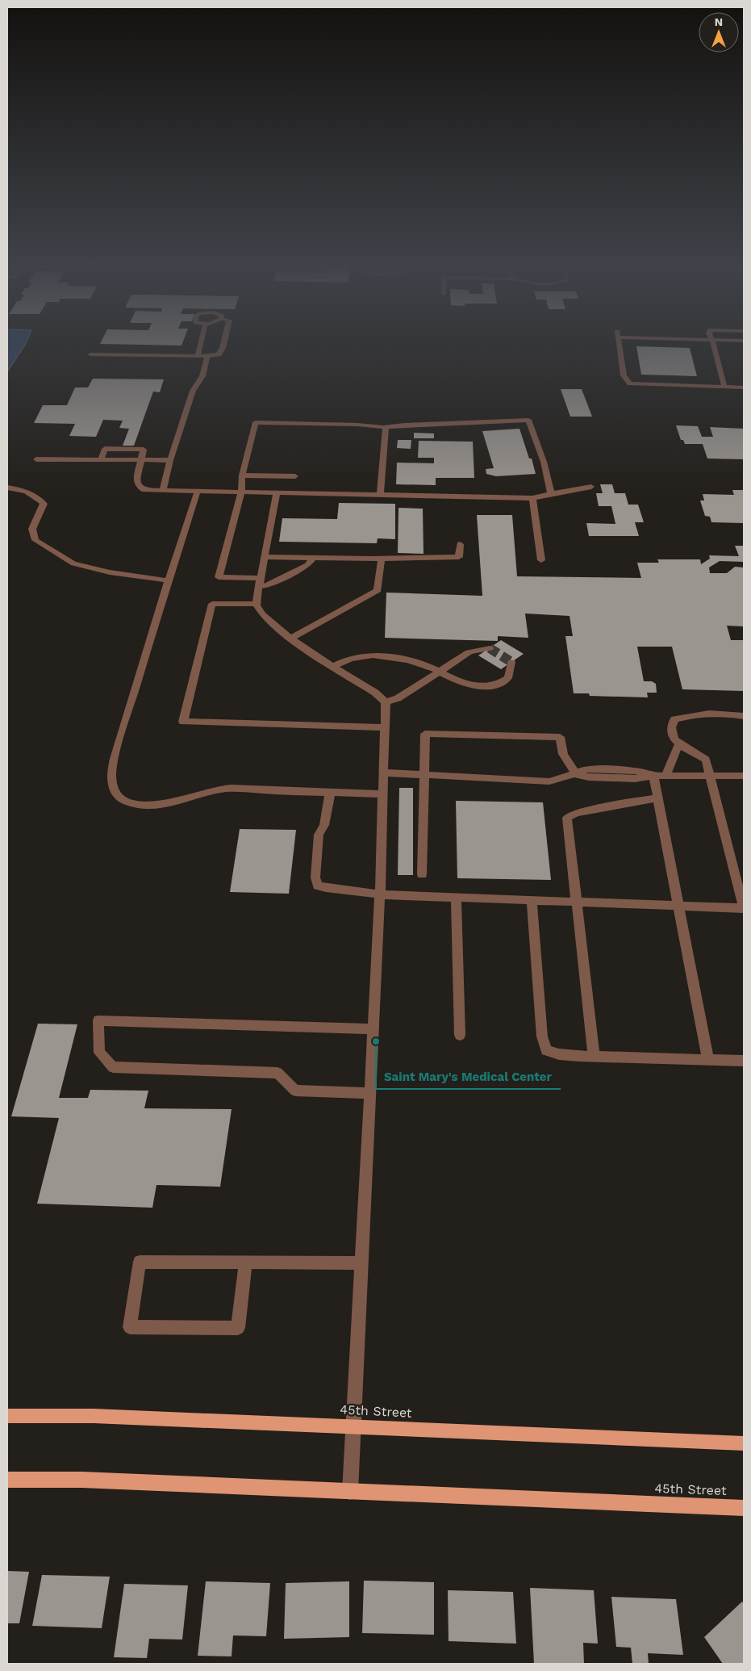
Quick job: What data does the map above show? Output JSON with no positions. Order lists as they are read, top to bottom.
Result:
{
  "streets": {
    "main road": ["45th Street"]
  },
  "places": ["Saint Mary's Medical Center"],
  "north": "top"
}
